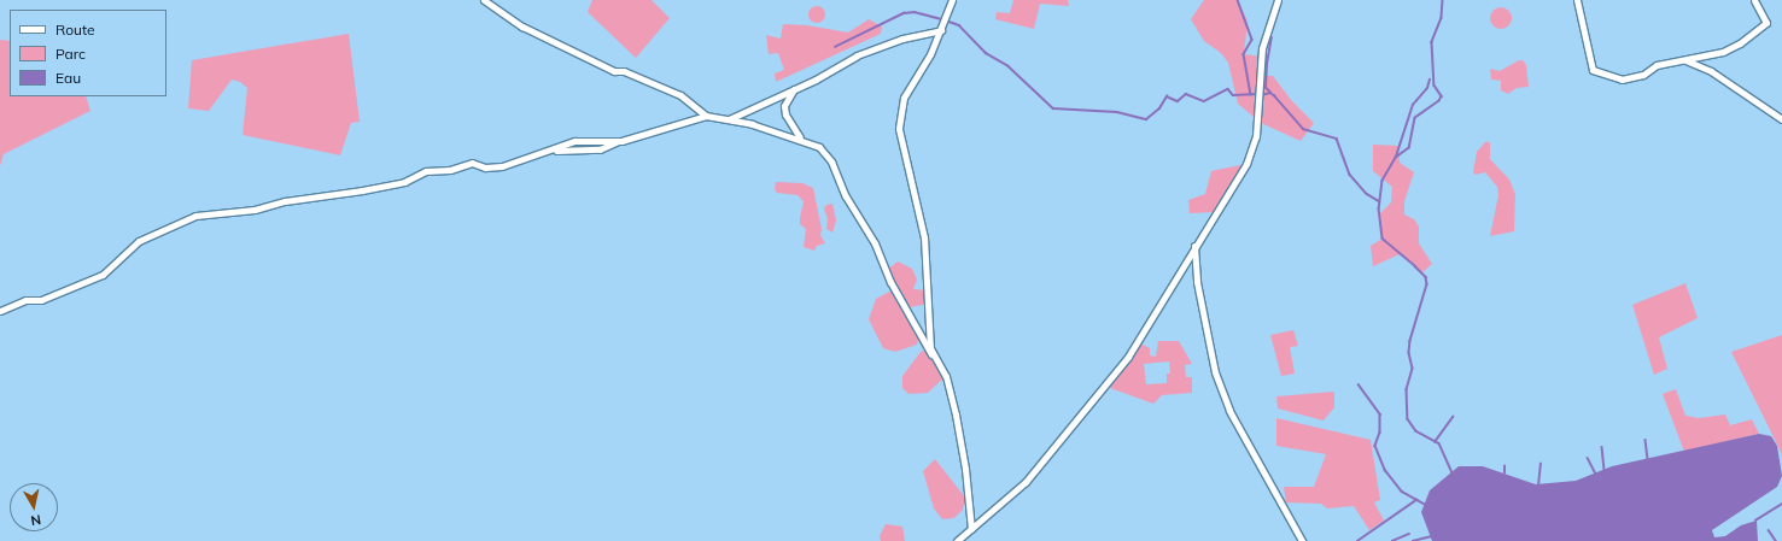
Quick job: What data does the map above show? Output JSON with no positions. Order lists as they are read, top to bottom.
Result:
{
  "legend": ["Route", "Parc", "Eau"],
  "north": "bottom"
}
